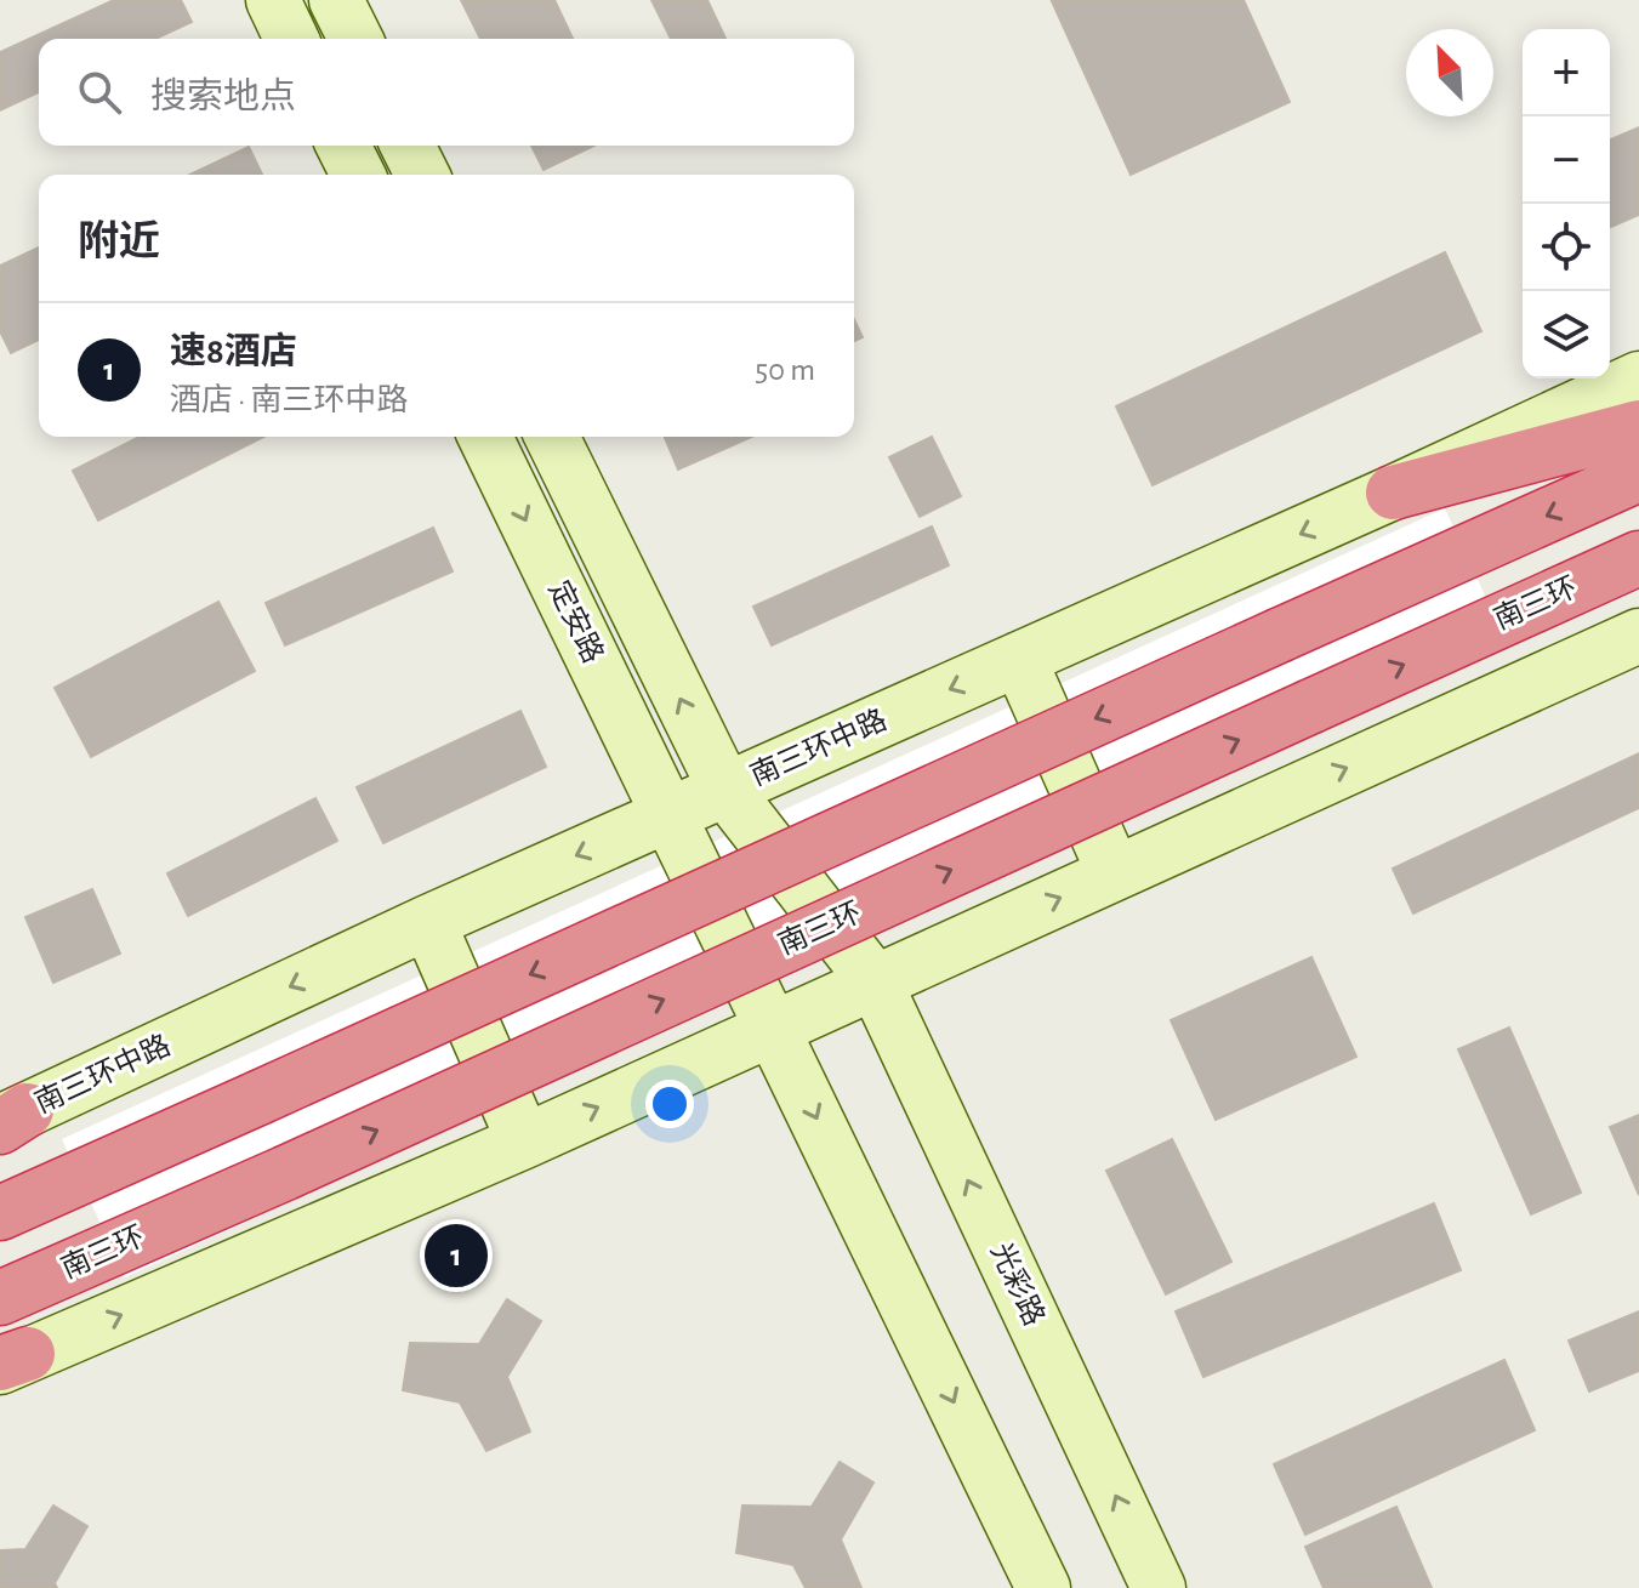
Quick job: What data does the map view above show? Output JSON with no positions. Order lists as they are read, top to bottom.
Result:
{
  "streets": {
    "highway": ["南三环"],
    "street": ["定安路", "南三环中路", "光彩路"]
  },
  "crossings": [
    ["定安路", "南三环中路"],
    ["定安路", "光彩路"]
  ],
  "north": "top left",
  "page": {
    "map_buttons": ["+", "−"],
    "search": "搜索地点",
    "heading": "附近",
    "list": [
      {
        "mark": "1",
        "name": "速8酒店",
        "note": "酒店 · 南三环中路",
        "value": "50 m"
      }
    ],
    "pins": "1"
  }
}
